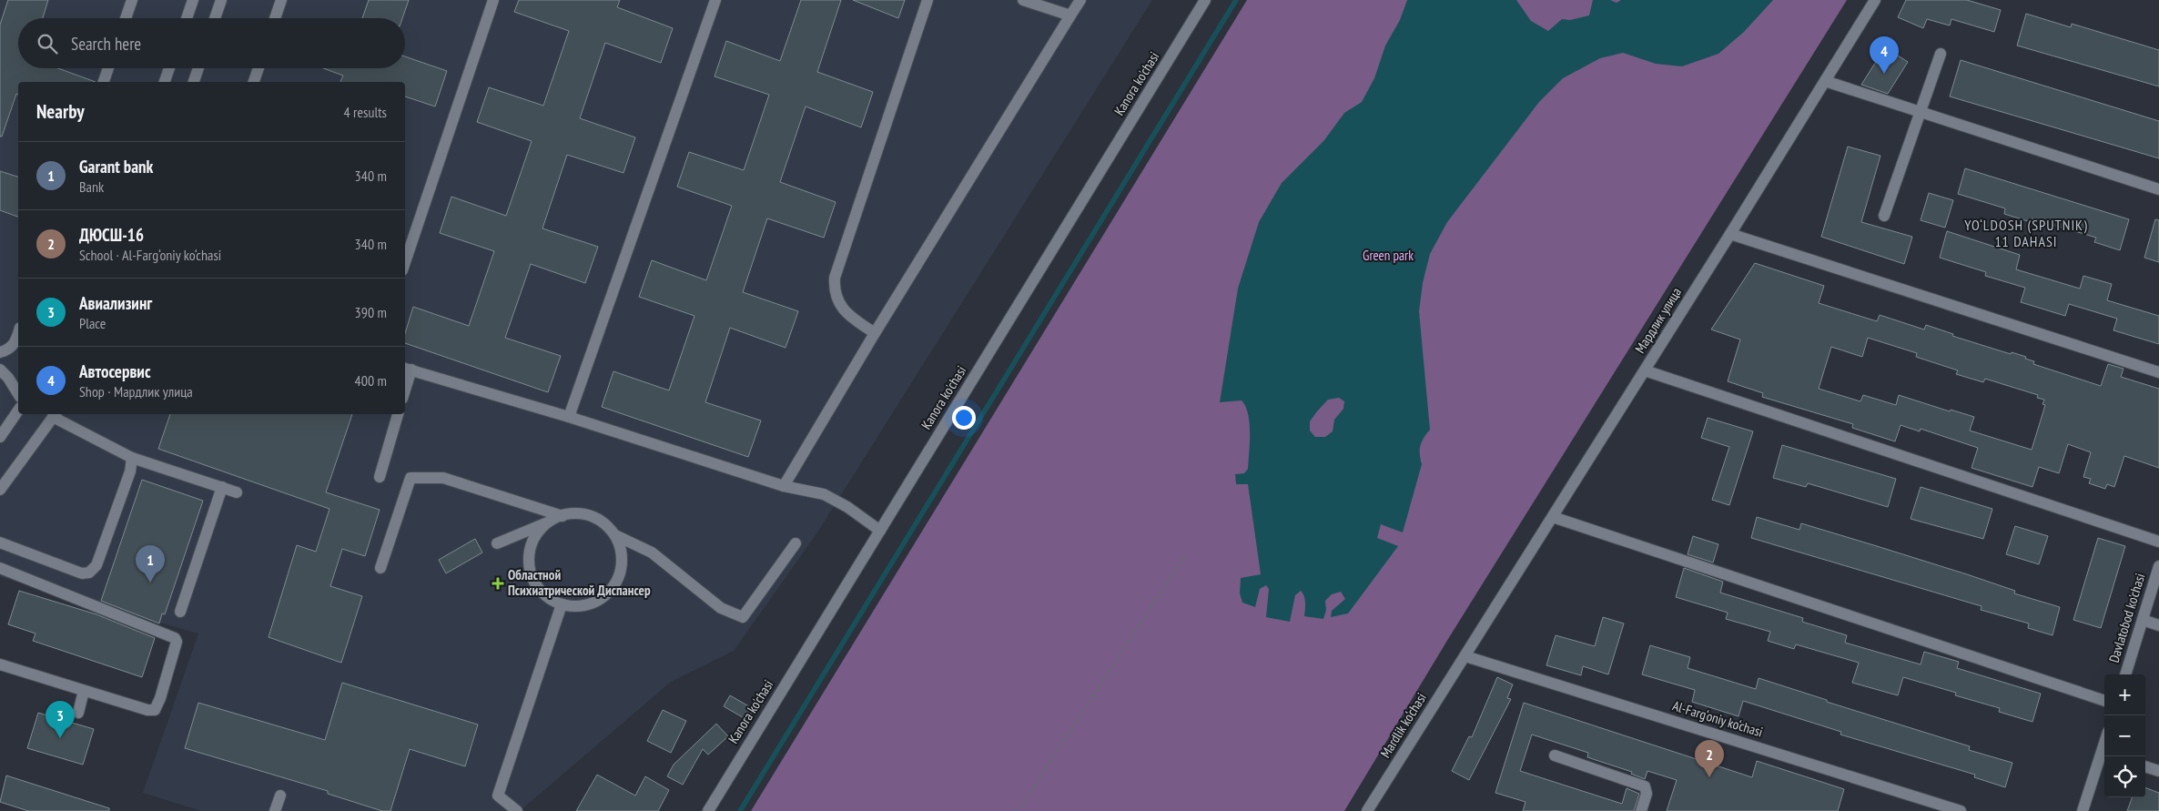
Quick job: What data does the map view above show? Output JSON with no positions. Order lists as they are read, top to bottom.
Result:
{
  "streets": {
    "street": [
      "Kanora ko'chasi",
      "Мардлик улица",
      "Davlatobod ko'chasi",
      "Al-Farg‘oniy ko‘chasi",
      "Mardlik ko‘chasi"
    ]
  },
  "crossings": [
    ["Мардлик улица", "Al-Farg‘oniy ko‘chasi"],
    ["Мардлик улица", "Mardlik ko‘chasi"],
    ["Al-Farg‘oniy ko‘chasi", "Mardlik ko‘chasi"]
  ],
  "districts": ["YO‘LDOSH (SPUTNIK) 11 DAHASI"],
  "parks": ["Green park"],
  "places": {
    "health": ["Областной Психиатрической Диспансер"]
  },
  "page": {
    "search": "Search here",
    "pins": [
      "4",
      "1",
      "3",
      "2"
    ],
    "heading": ["Nearby", "4 results"],
    "list": [
      {
        "mark": "1",
        "name": "Garant bank",
        "note": "Bank",
        "value": "340 m"
      },
      {
        "mark": "2",
        "name": "ДЮСШ-16",
        "note": "School · Al-Farg‘oniy ko‘chasi",
        "value": "340 m"
      },
      {
        "mark": "3",
        "name": "Авиализинг",
        "note": "Place",
        "value": "390 m"
      },
      {
        "mark": "4",
        "name": "Автосервис",
        "note": "Shop · Мардлик улица",
        "value": "400 m"
      }
    ],
    "map_buttons": ["+", "−"]
  }
}
